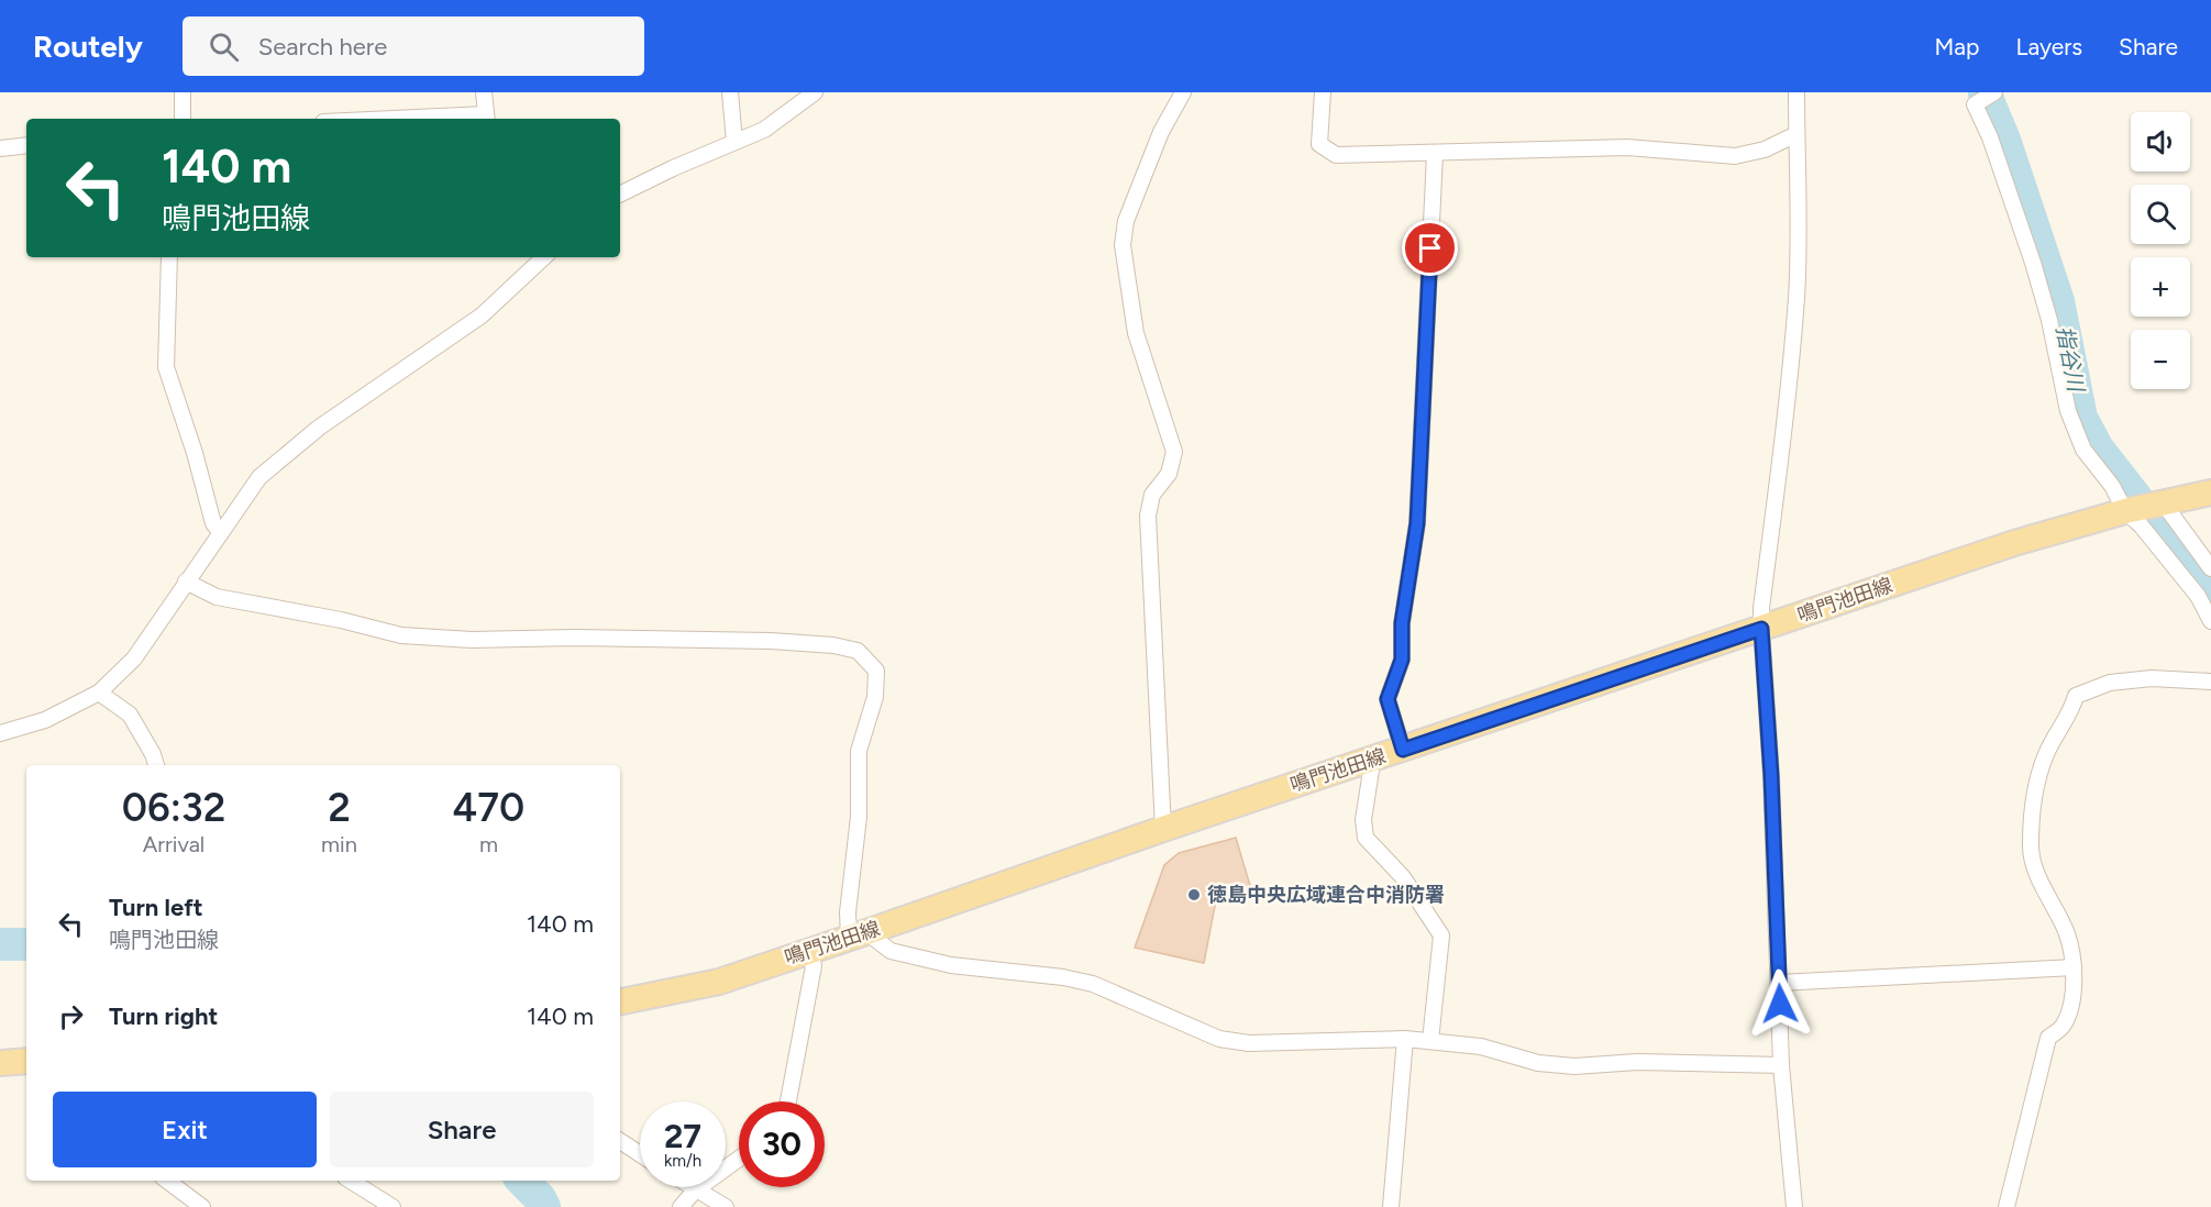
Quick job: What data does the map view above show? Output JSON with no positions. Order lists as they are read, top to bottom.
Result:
{
  "streets": {
    "main road": ["鳴門池田線"]
  },
  "water": ["指谷川"],
  "places": ["徳島中央広域連合中消防署"],
  "page": {
    "header": "Routely",
    "search": "Search here",
    "nav": ["Map", "Layers", "Share"],
    "map_buttons": ["+", "−"],
    "turn": ["140 m", "鳴門池田線"],
    "eta": [
      "06:32",
      "Arrival",
      "2",
      "min",
      "470",
      "m"
    ],
    "list": [
      {
        "name": "Turn left",
        "note": "鳴門池田線",
        "value": "140 m"
      },
      {
        "name": "Turn right",
        "value": "140 m"
      }
    ],
    "buttons": ["Exit", "Share"],
    "speed": "27 km/h",
    "limit": "30"
  }
}
